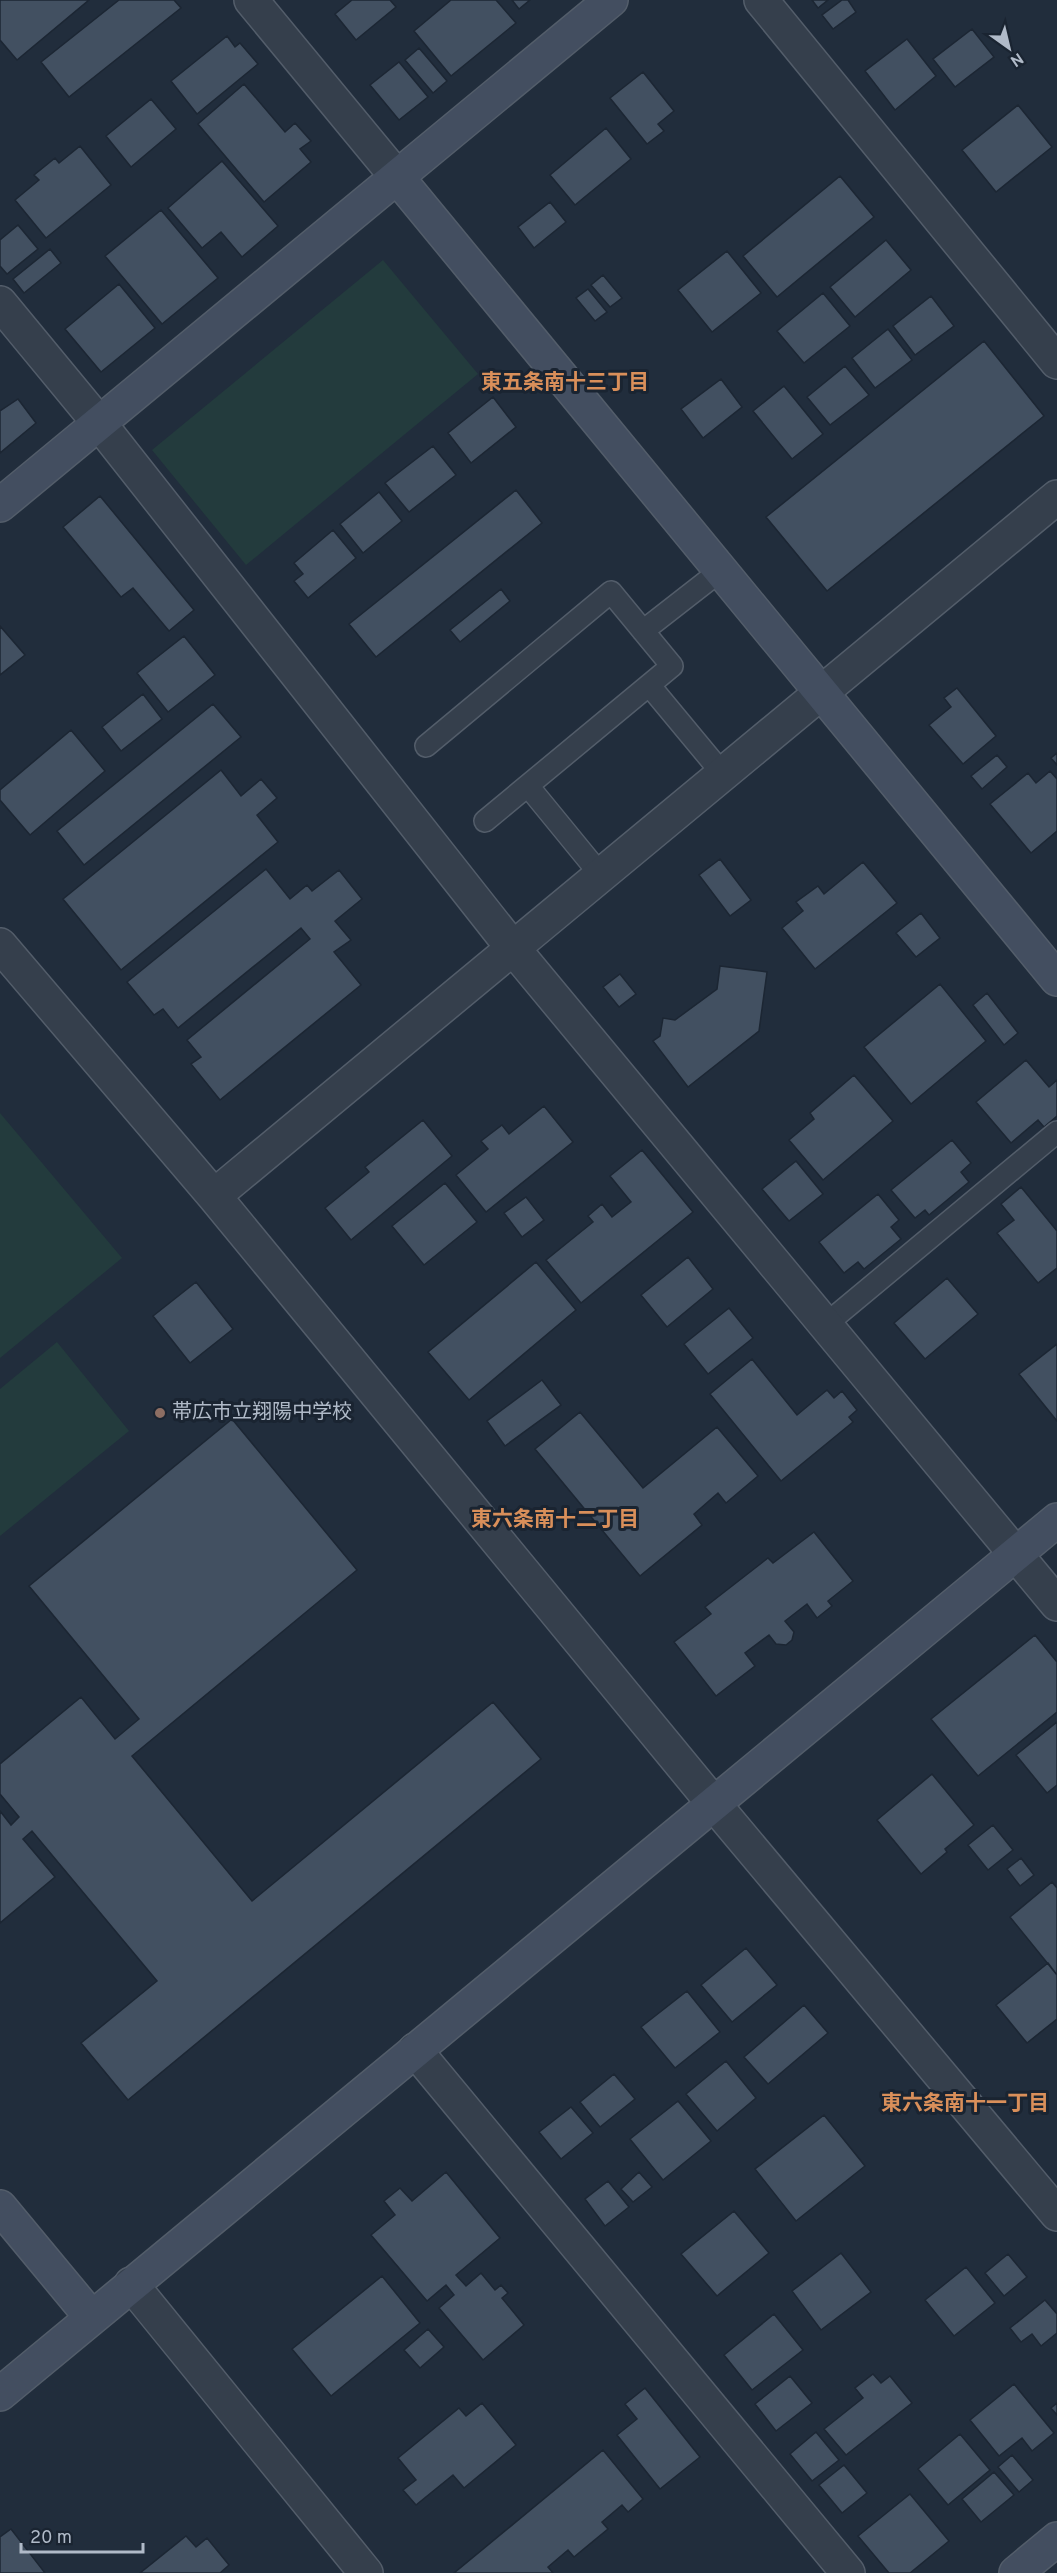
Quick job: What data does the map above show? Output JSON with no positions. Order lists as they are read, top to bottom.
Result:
{
  "districts": ["東五条南十三丁目", "東六条南十二丁目", "東六条南十一丁目"],
  "places": ["帯広市立翔陽中学校"],
  "scale_bar": "20 m",
  "north": "bottom right"
}
